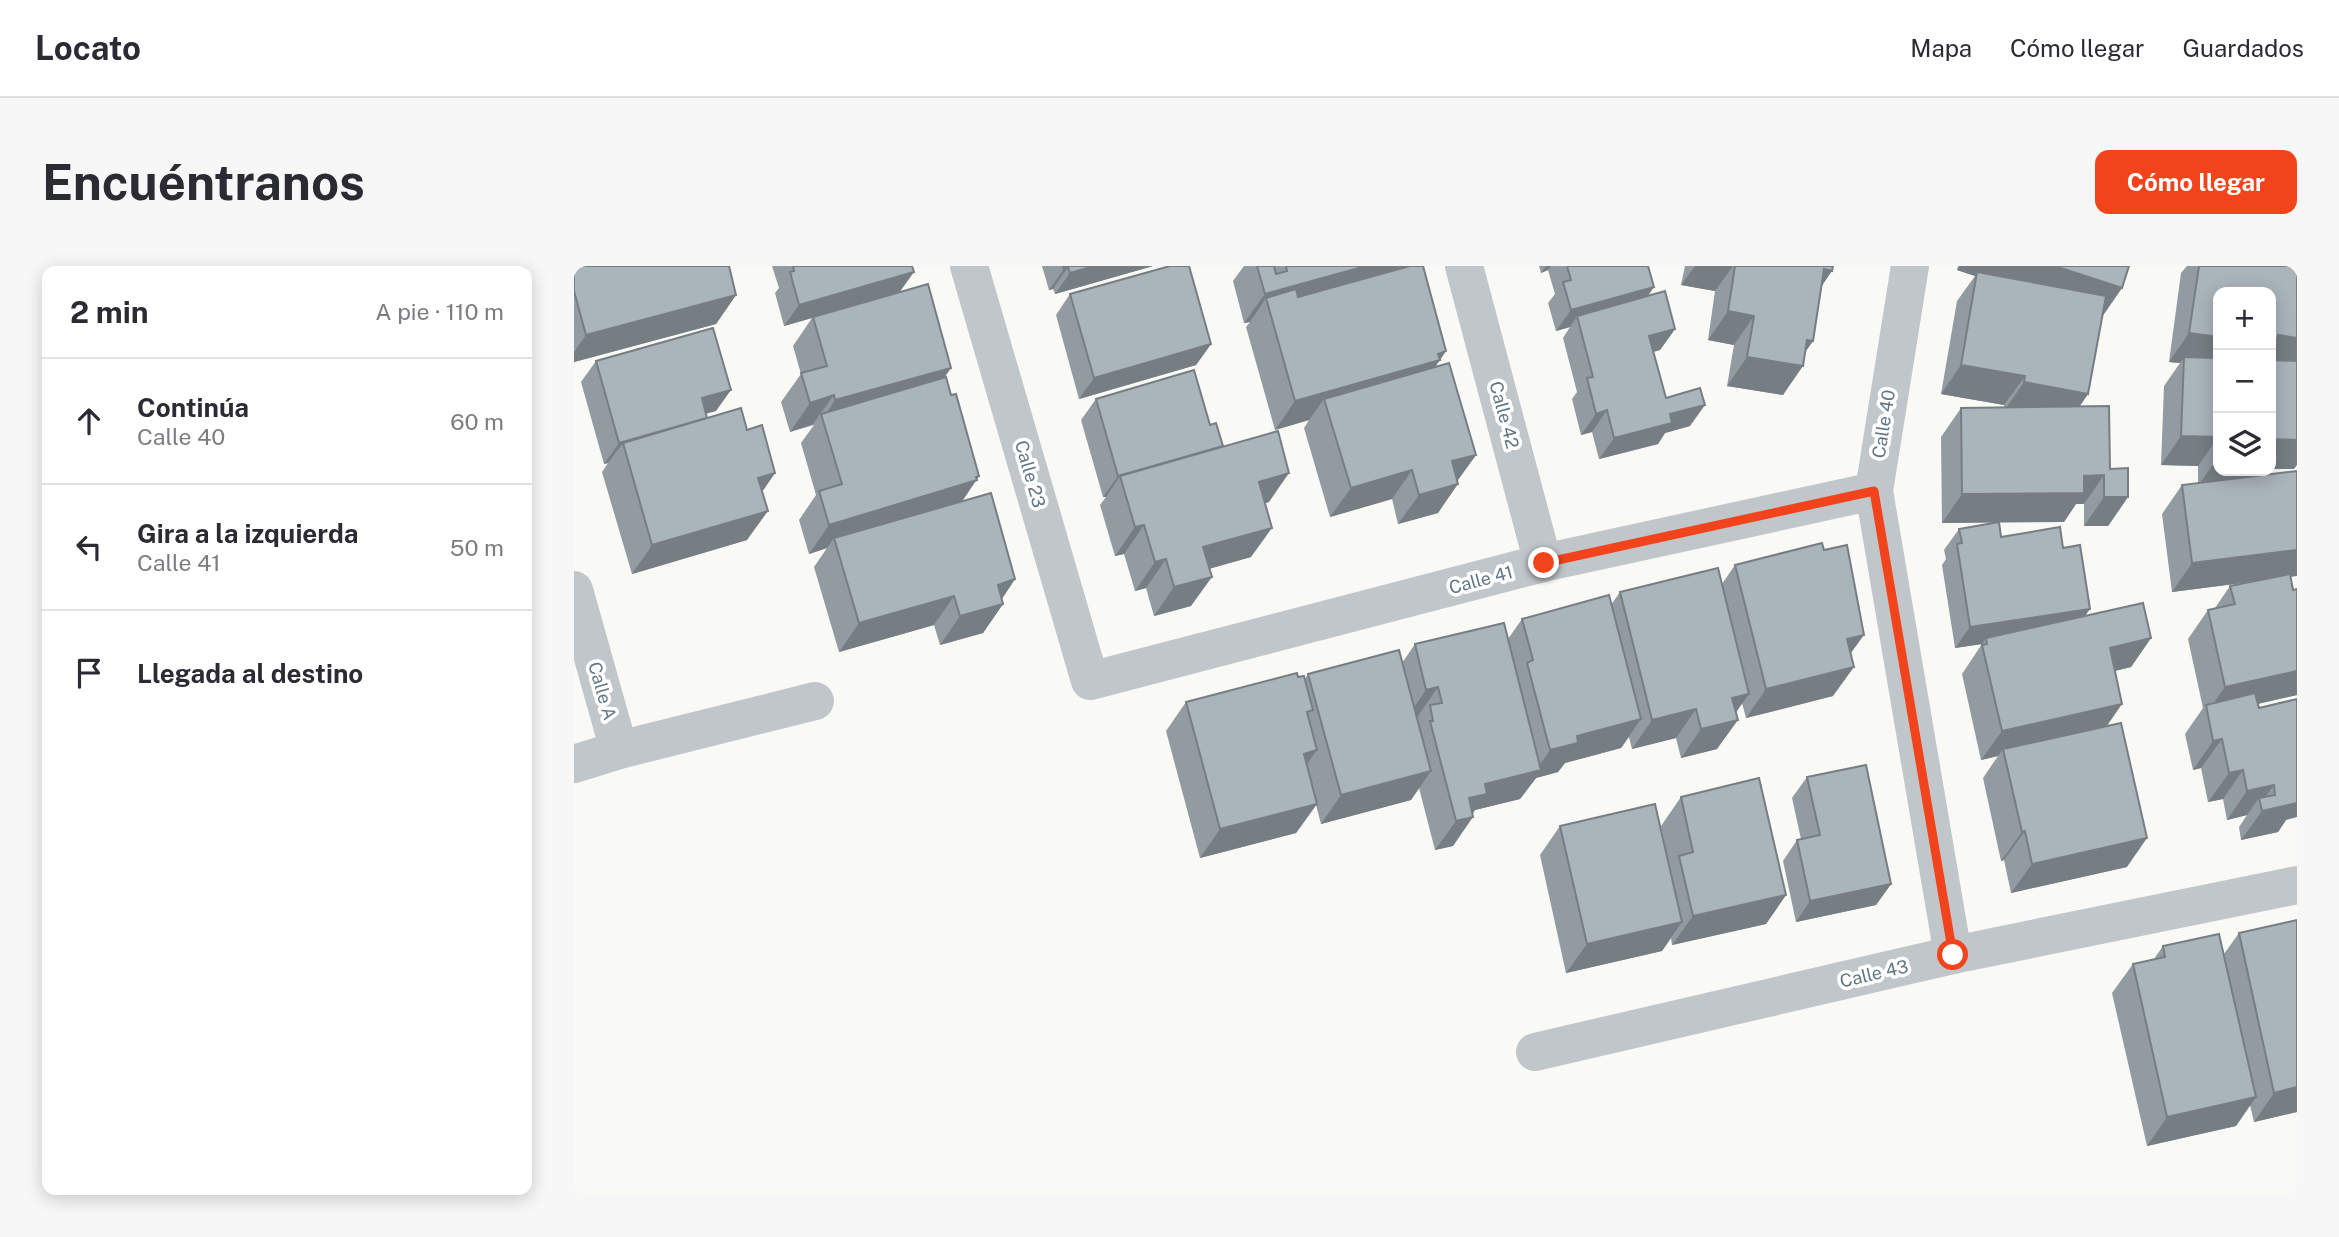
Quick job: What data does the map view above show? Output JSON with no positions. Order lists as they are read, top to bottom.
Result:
{
  "streets": {
    "street": [
      "Calle 42",
      "Calle 40",
      "Calle 23",
      "Calle 41",
      "Calle A",
      "Calle 43"
    ]
  },
  "crossings": [
    ["Calle 42", "Calle 41"],
    ["Calle 40", "Calle 41"],
    ["Calle 40", "Calle 43"],
    ["Calle 23", "Calle 41"]
  ],
  "page": {
    "header": "Locato",
    "nav": ["Mapa", "Cómo llegar", "Guardados"],
    "buttons": "Cómo llegar",
    "title": "Encuéntranos",
    "heading": ["2 min", "A pie · 110 m"],
    "map_buttons": ["+", "−"],
    "list": [
      ["Continúa", "Calle 40", "60 m"],
      ["Gira a la izquierda", "Calle 41", "50 m"],
      "Llegada al destino"
    ]
  }
}
